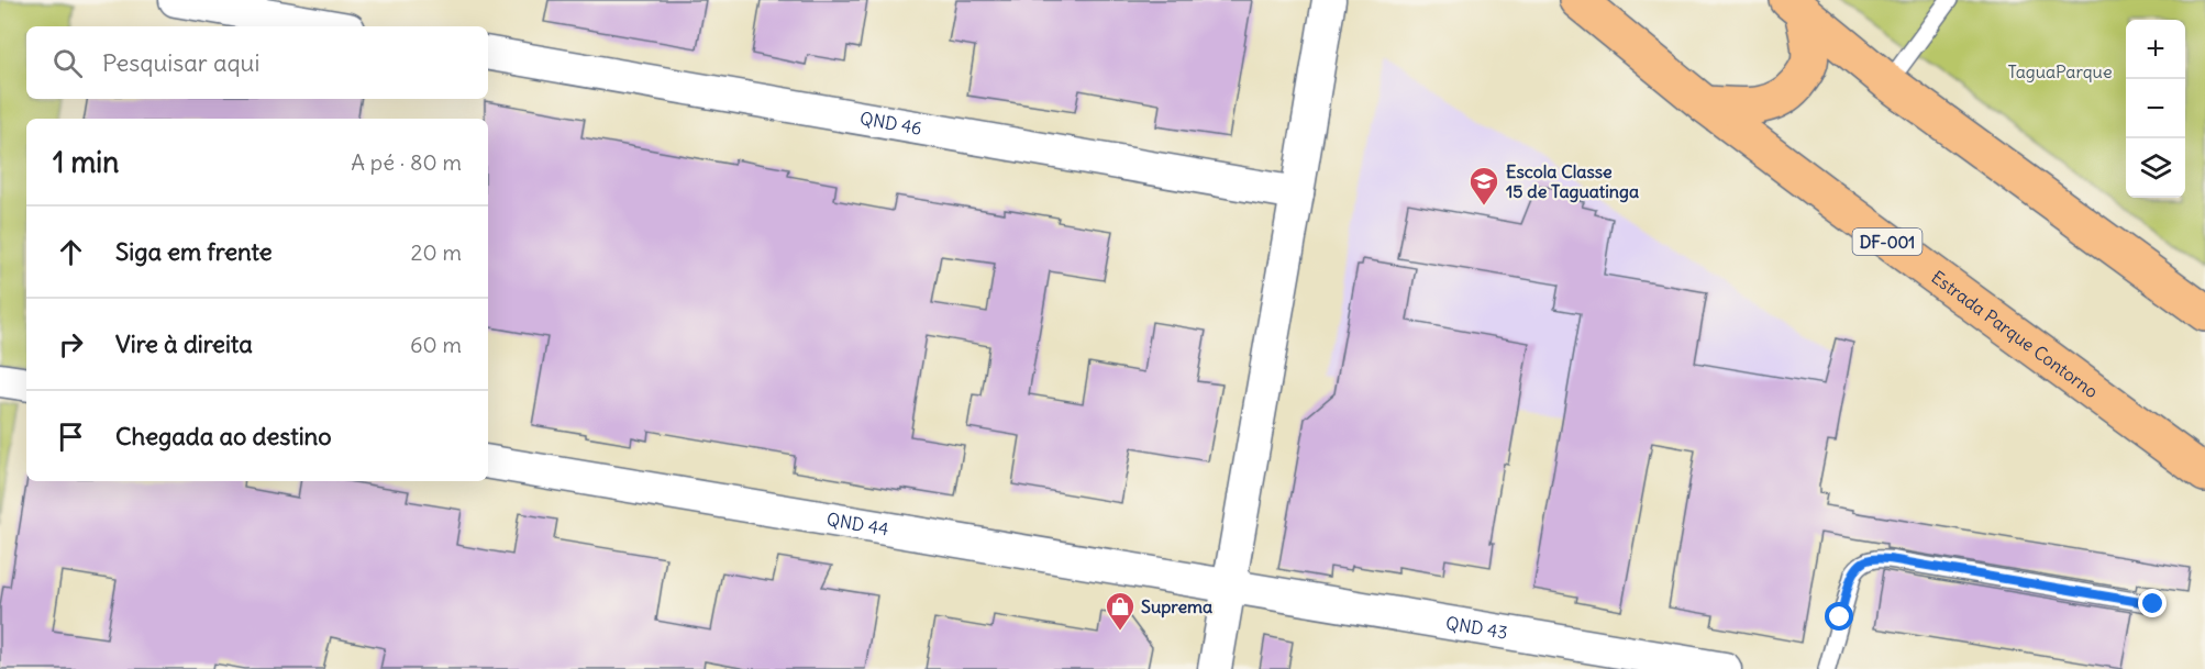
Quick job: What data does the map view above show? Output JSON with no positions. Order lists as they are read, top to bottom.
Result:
{
  "streets": {
    "highway": ["DF-001", "Estrada Parque Contorno"],
    "street": ["QND 46", "QND 44", "QND 43"]
  },
  "crossings": [
    ["QND 44", "QND 43"]
  ],
  "parks": ["TaguaParque"],
  "places": {
    "school or university": ["Escola Classe 15 de Taguatinga"],
    "shop": ["Suprema"]
  },
  "page": {
    "map_buttons": ["+", "−"],
    "search": "Pesquisar aqui",
    "heading": ["1 min", "A pé · 80 m"],
    "list": [
      ["Siga em frente", "20 m"],
      ["Vire à direita", "60 m"],
      "Chegada ao destino"
    ]
  }
}
